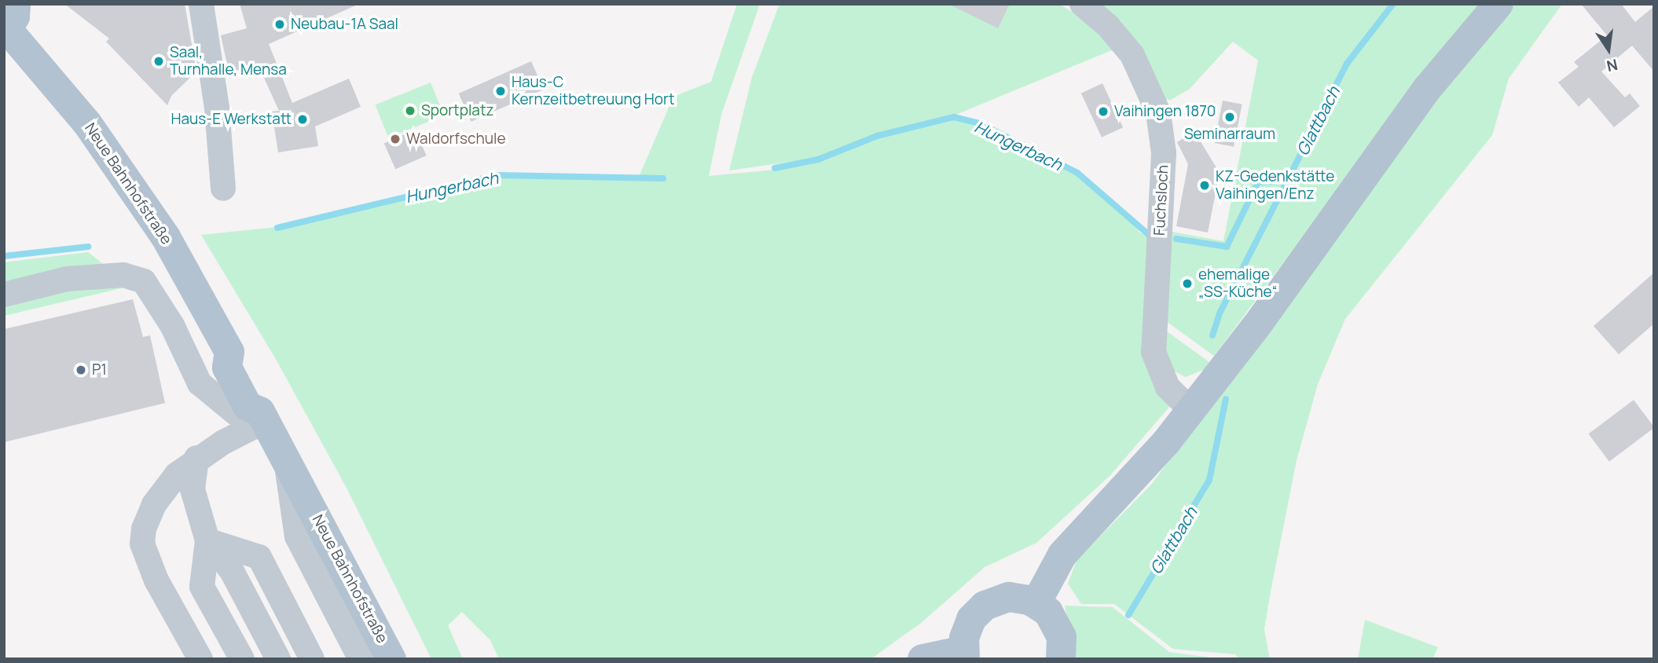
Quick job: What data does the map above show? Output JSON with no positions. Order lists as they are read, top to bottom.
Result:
{
  "streets": {
    "main road": ["Neue Bahnhofstraße"],
    "street": ["Fuchsloch"]
  },
  "water": ["Glattbach", "Hungerbach"],
  "places": [
    "Neubau-1A Saal",
    "Saal, Turnhalle, Mensa",
    "Haus-C Kernzeitbetreuung Hort",
    "Sportplatz",
    "Vaihingen 1870",
    "Seminarraum",
    "Haus-E Werkstatt",
    "Waldorfschule",
    "KZ-Gedenkstätte Vaihingen/Enz",
    "ehemalige „SS-Küche“",
    "P1"
  ],
  "north": "bottom"
}
